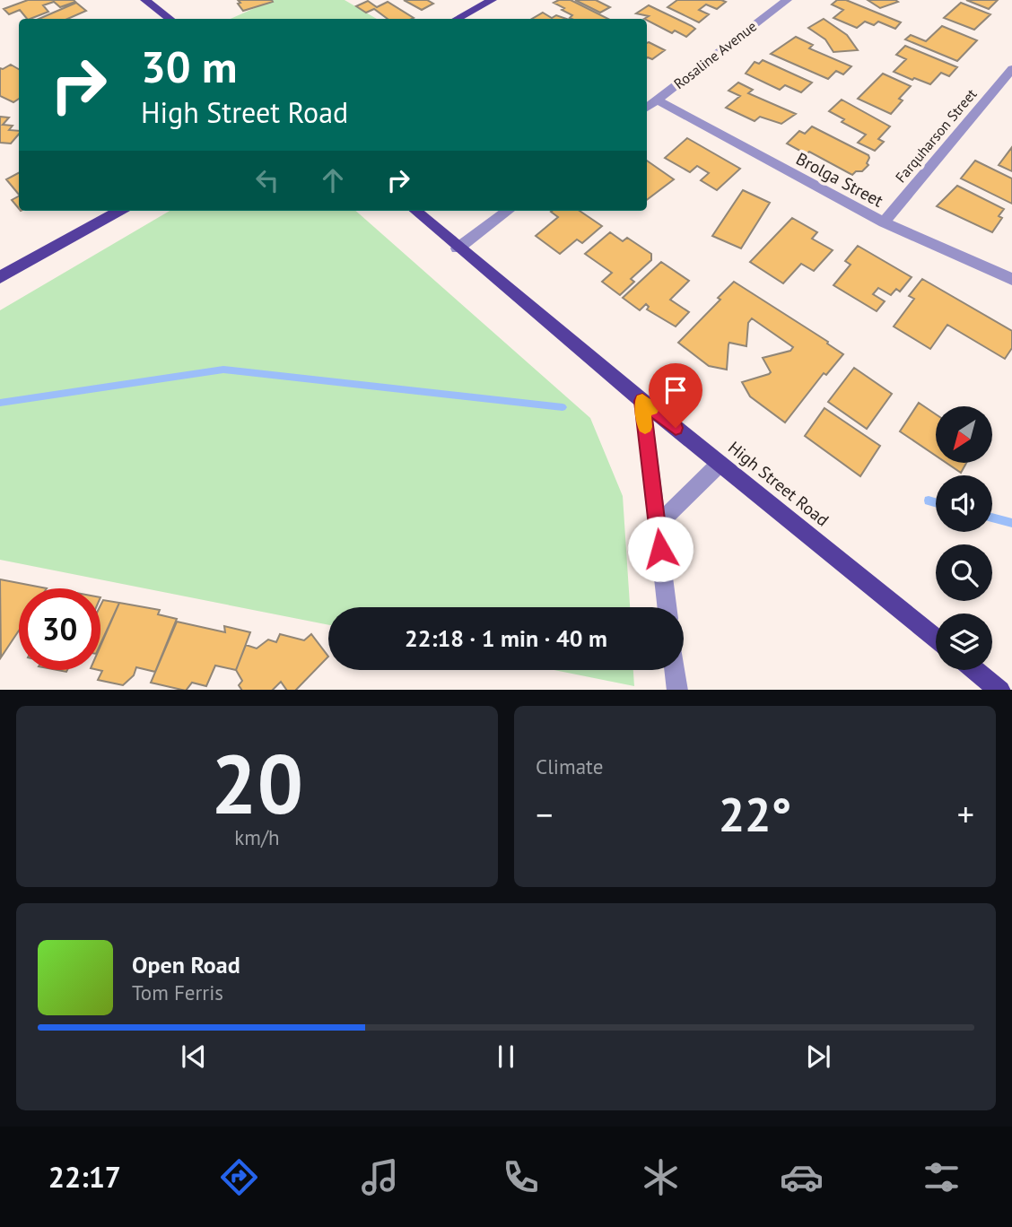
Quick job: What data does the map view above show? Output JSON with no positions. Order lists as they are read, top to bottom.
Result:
{
  "streets": {
    "main road": ["High Street Road"],
    "street": ["Rosaline Avenue", "Farquharson Street", "Brolga Street"]
  },
  "crossings": [
    ["Rosaline Avenue", "Brolga Street"],
    ["Farquharson Street", "Brolga Street"]
  ],
  "north": "bottom left",
  "page": {
    "turn": ["30 m", "High Street Road"],
    "limit": "30",
    "trip": "22:18 · 1 min · 40 m",
    "tile": [
      ["20", "km/h"],
      "Climate"
    ],
    "heat": ["−", "22°", "+"],
    "song": ["Open Road", "Tom Ferris"],
    "tabs": "22:17"
  }
}
